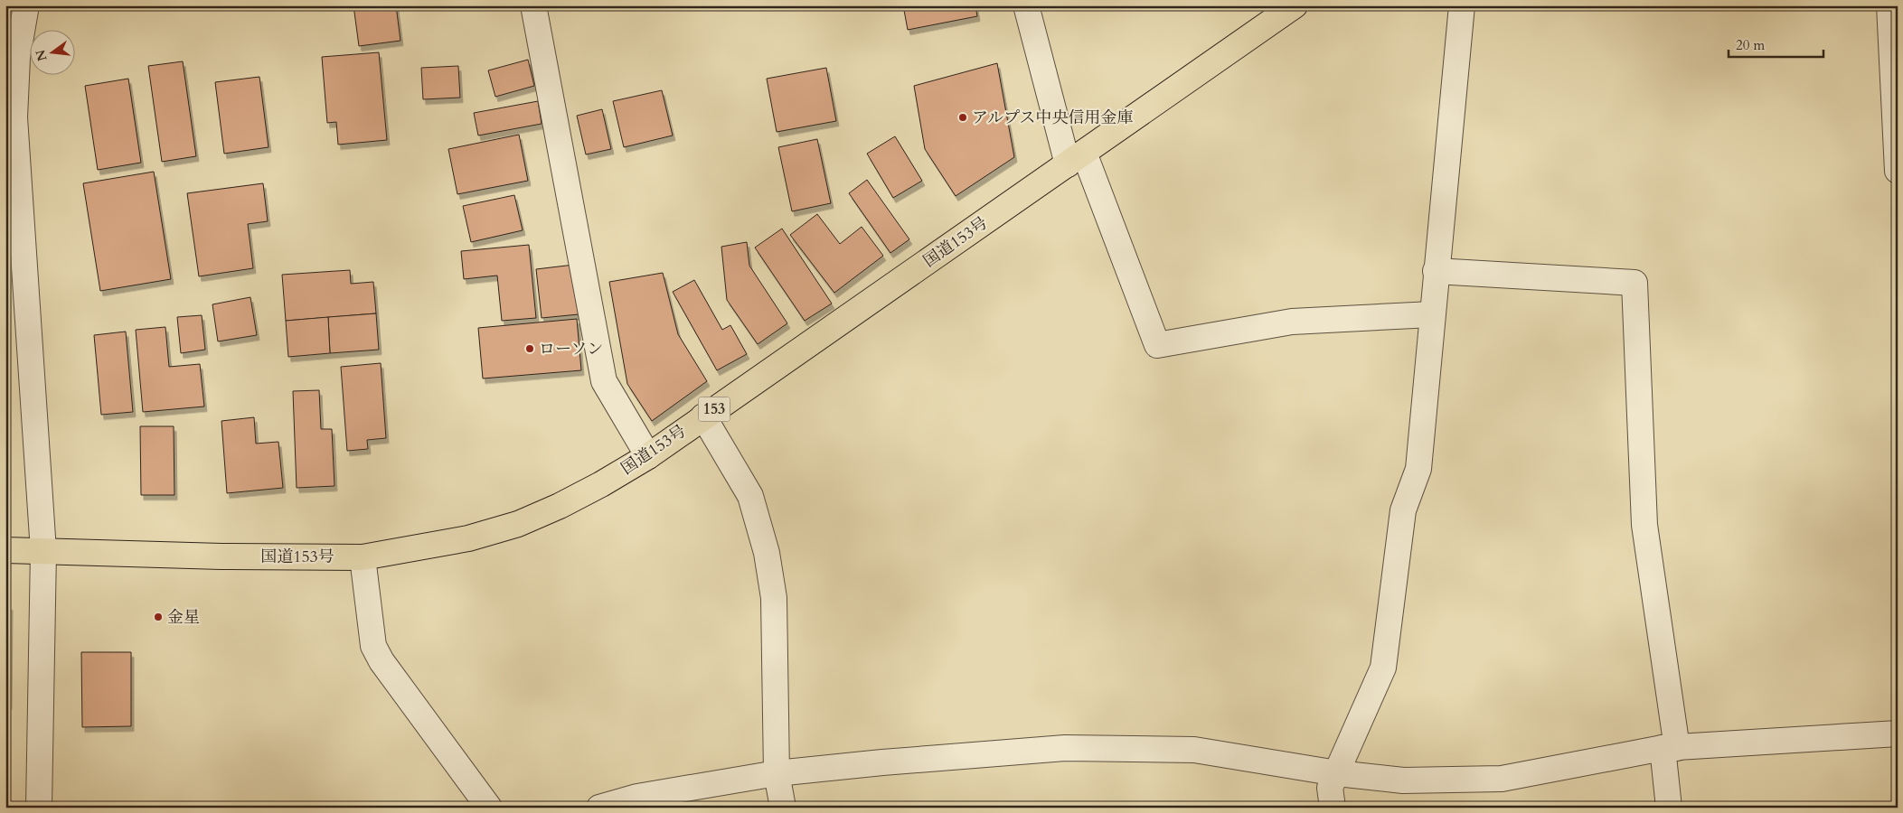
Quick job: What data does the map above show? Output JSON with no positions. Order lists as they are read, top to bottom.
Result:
{
  "streets": {
    "highway": ["国道153号", "153"]
  },
  "places": ["アルプス中央信用金庫", "ローソン", "金星"],
  "scale_bar": "20 m",
  "north": "left"
}
